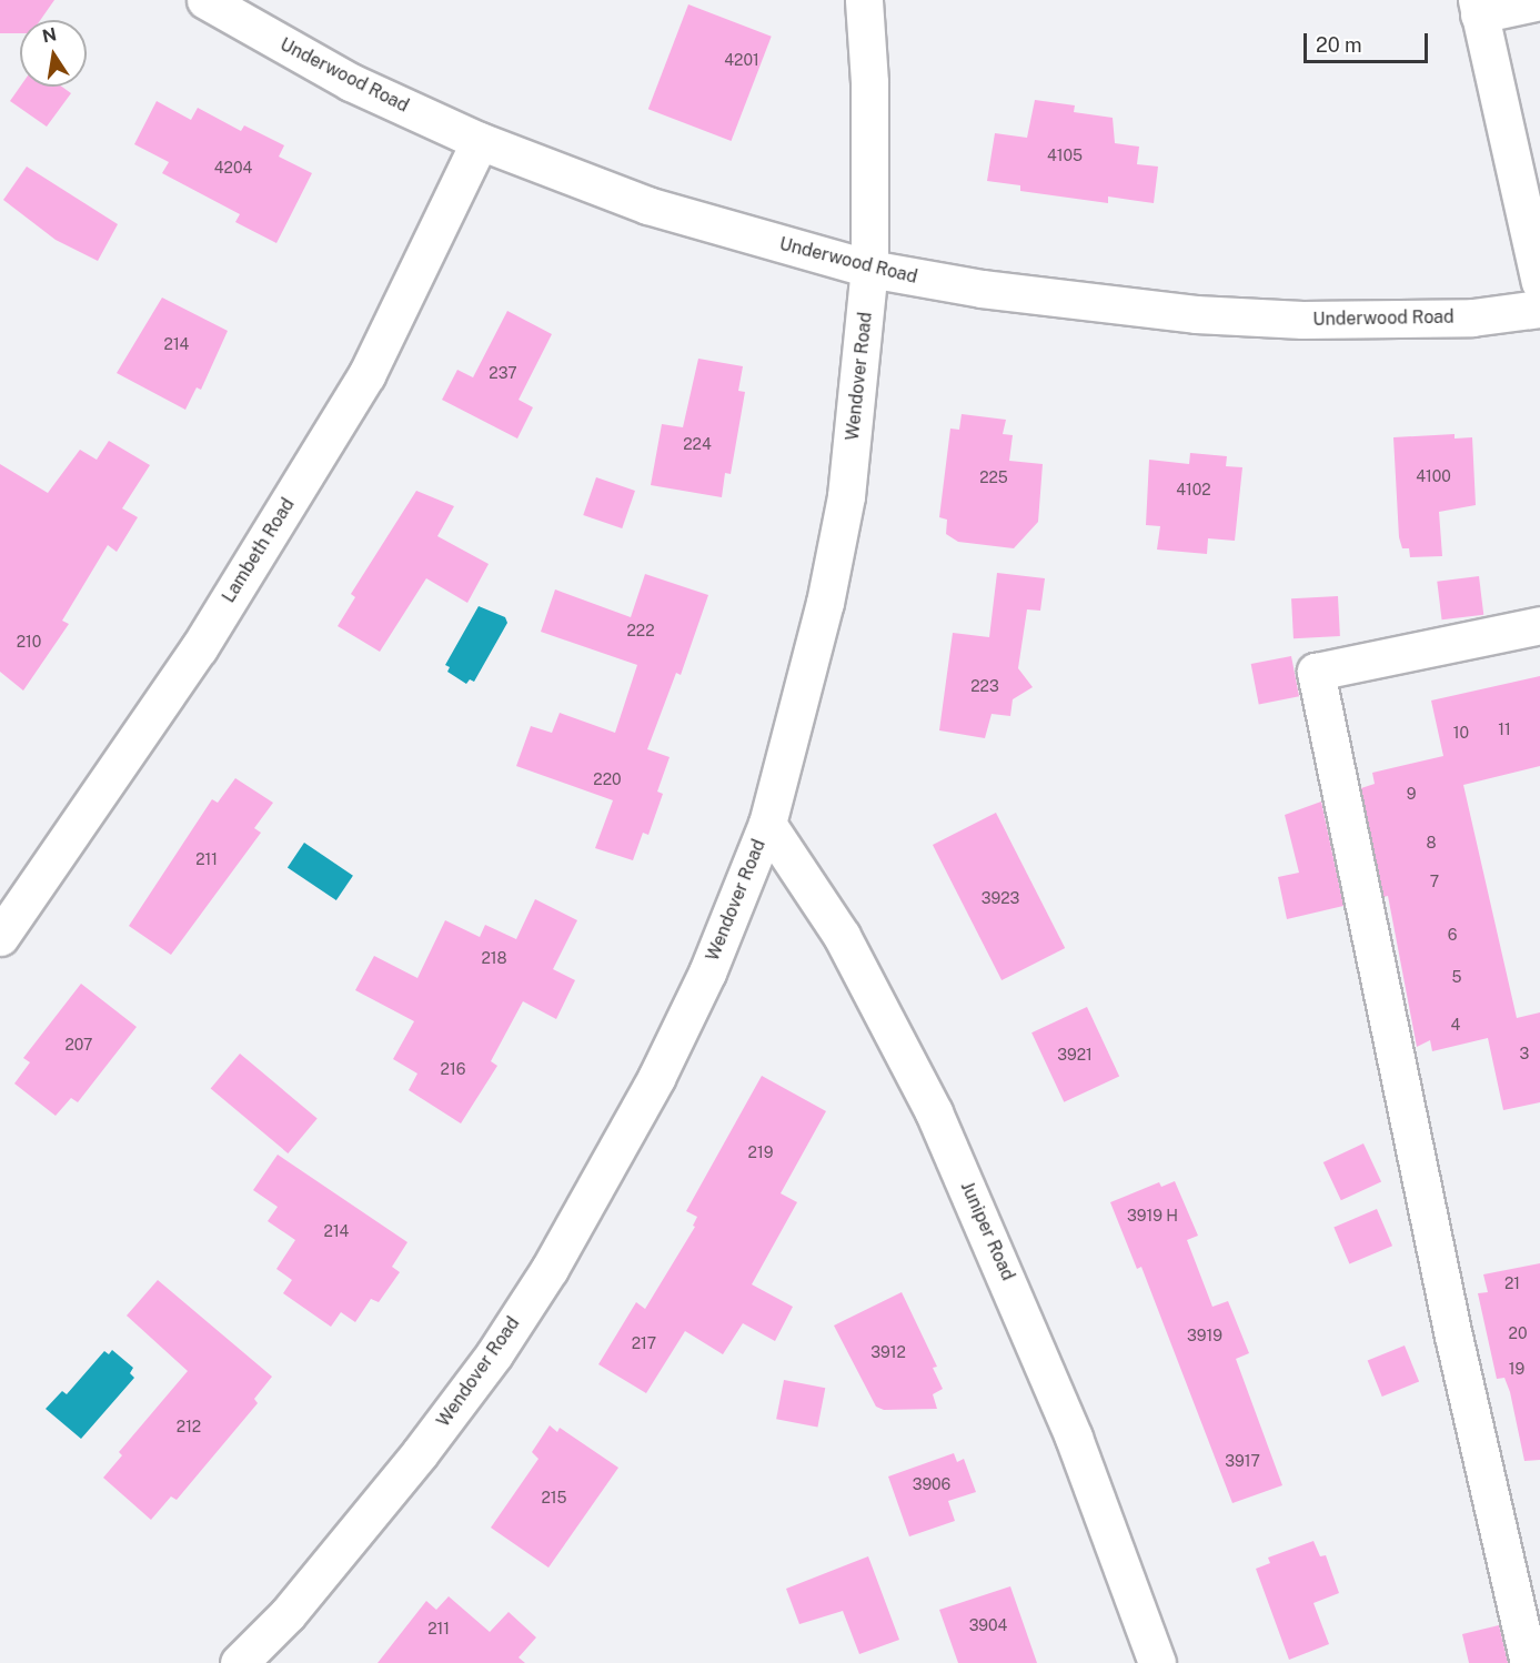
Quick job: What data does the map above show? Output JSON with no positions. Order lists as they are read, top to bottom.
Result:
{
  "streets": {
    "street": [
      "Underwood Road",
      "Wendover Road",
      "Lambeth Road",
      "Juniper Road"
    ]
  },
  "crossings": [
    ["Underwood Road", "Wendover Road"],
    ["Underwood Road", "Lambeth Road"],
    ["Wendover Road", "Juniper Road"]
  ],
  "house_numbers": [
    "4201",
    "4105",
    "4204",
    "214",
    "237",
    "224",
    "4100",
    "225",
    "4102",
    "222",
    "210",
    "223",
    "11",
    "10",
    "220",
    "9",
    "8",
    "211",
    "7",
    "3923",
    "6",
    "218",
    "5",
    "4",
    "207",
    "3",
    "3921",
    "216",
    "219",
    "3919 H",
    "214",
    "21",
    "20",
    "3919",
    "217",
    "3912",
    "19",
    "212",
    "3917",
    "3906",
    "215",
    "3904",
    "211"
  ],
  "scale_bar": "20 m",
  "north": "top"
}
